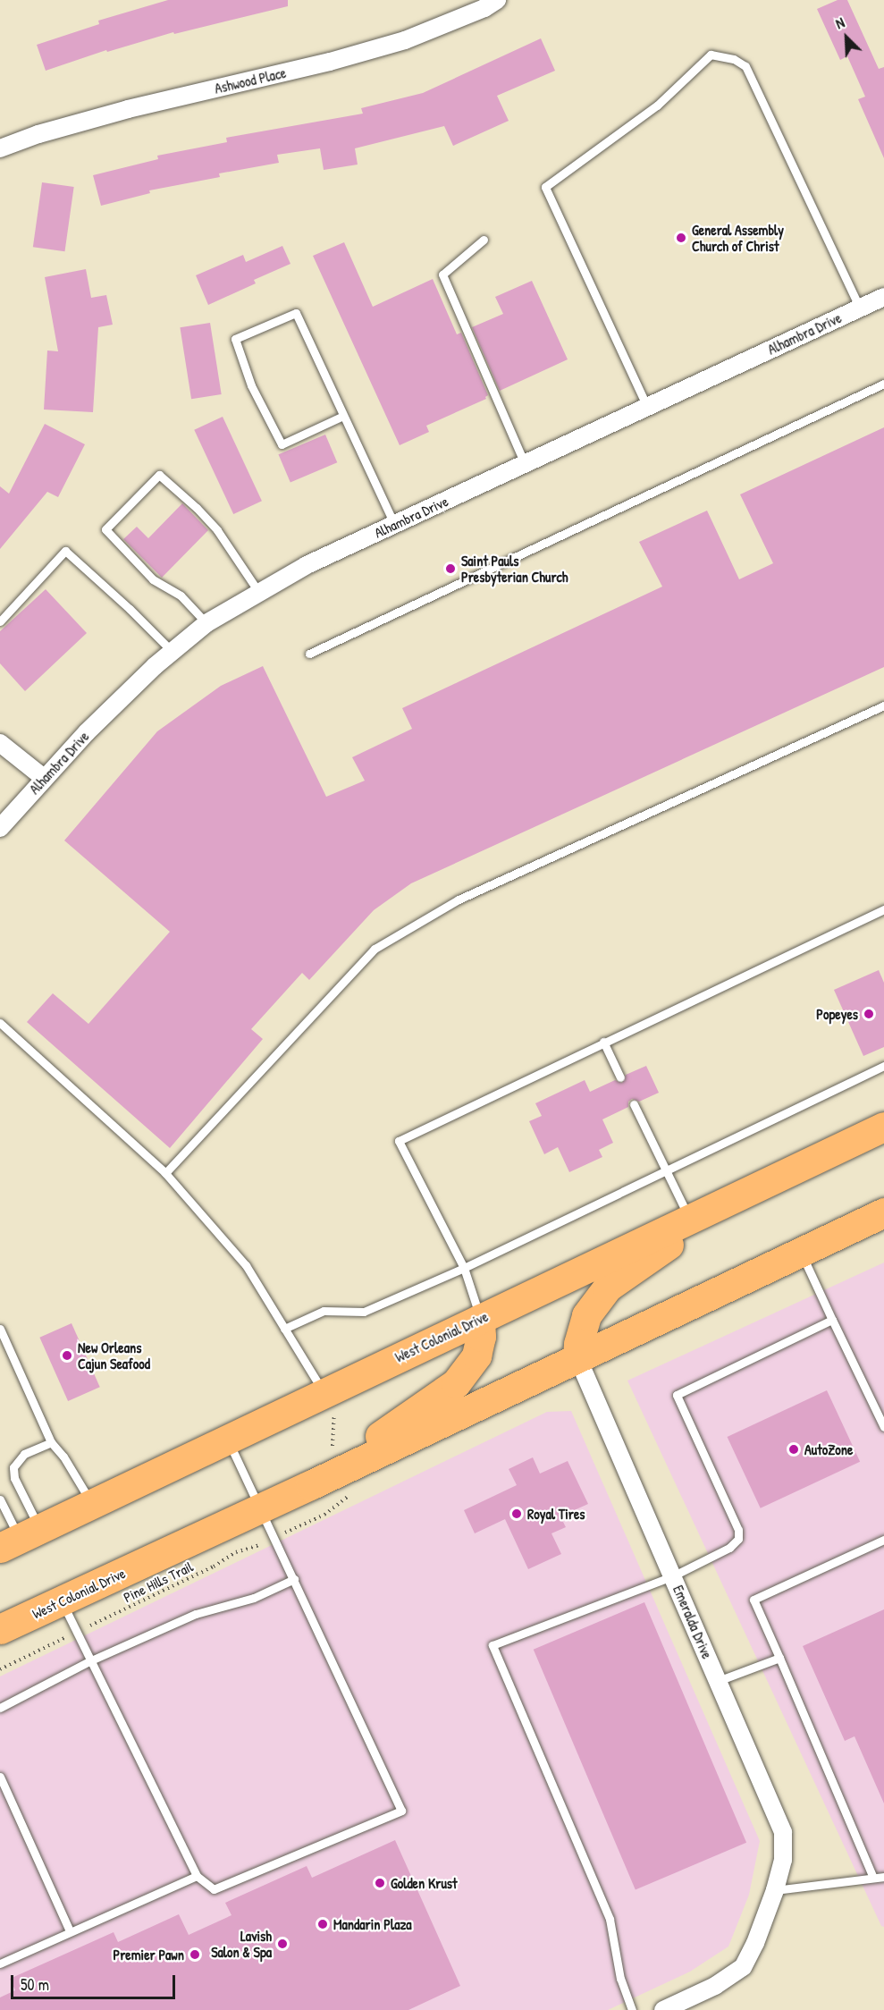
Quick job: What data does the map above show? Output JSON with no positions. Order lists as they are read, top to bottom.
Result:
{
  "streets": {
    "highway": ["West Colonial Drive"],
    "street": ["Ashwood Place", "Alhambra Drive", "Emeralda Drive"],
    "path": ["Pine Hills Trail"]
  },
  "crossings": [
    ["West Colonial Drive", "Pine Hills Trail"],
    ["West Colonial Drive", "Emeralda Drive"]
  ],
  "places": [
    "General Assembly Church of Christ",
    "Saint Pauls Presbyterian Church",
    "Popeyes",
    "New Orleans Cajun Seafood",
    "AutoZone",
    "Royal Tires",
    "Golden Krust",
    "Mandarin Plaza",
    "Lavish Salon & Spa",
    "Premier Pawn"
  ],
  "scale_bar": "50 m",
  "north": "top left"
}
